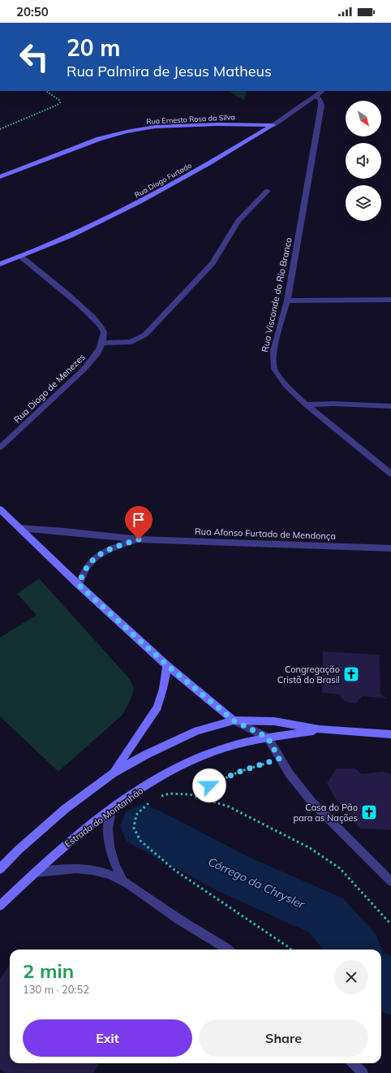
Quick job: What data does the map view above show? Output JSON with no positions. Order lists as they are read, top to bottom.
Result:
{
  "streets": {
    "street": [
      "Rua Ernesto Rosa da Silva",
      "Rua Diogo Furtado",
      "Rua Visconde do Rio Branco",
      "Rua Diogo de Menezes",
      "Rua Afonso Furtado de Mendonça",
      "Estrada do Montanhão"
    ]
  },
  "crossings": [
    ["Rua Ernesto Rosa da Silva", "Rua Diogo Furtado"],
    ["Rua Diogo Furtado", "Rua Visconde do Rio Branco"]
  ],
  "water": ["Córrego da Chrysler"],
  "places": {
    "church": ["Congregação Cristã do Brasil", "Casa do Pão para as Nações"]
  },
  "north": "bottom right",
  "page": {
    "status": "20:50",
    "turn": ["20 m", "Rua Palmira de Jesus Matheus"],
    "heading": ["2 min", "130 m · 20:52"],
    "buttons": ["Exit", "Share"]
  }
}
